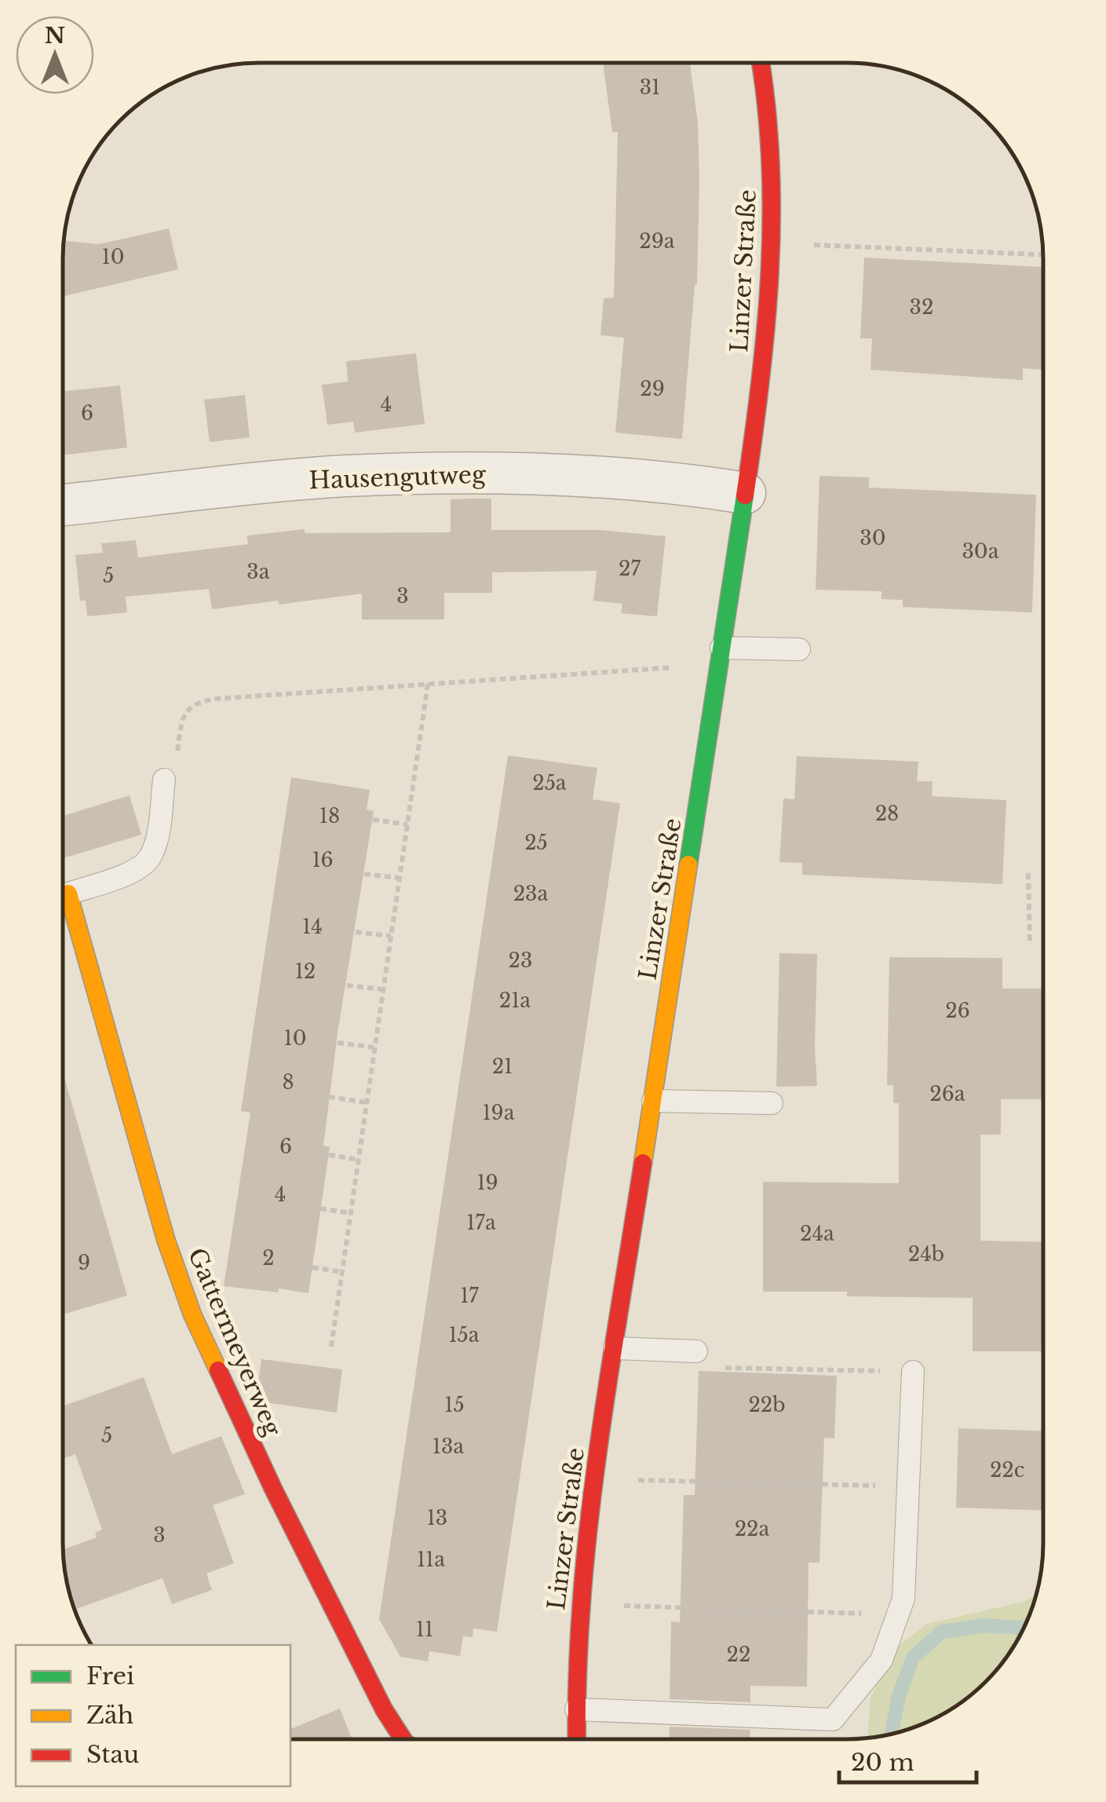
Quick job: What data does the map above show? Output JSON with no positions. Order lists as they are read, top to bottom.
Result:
{
  "streets": {
    "street": ["Linzer Straße", "Hausengutweg", "Gattermeyerweg"]
  },
  "crossings": [
    ["Linzer Straße", "Hausengutweg"]
  ],
  "house_numbers": [
    "31",
    "29a",
    "10",
    "32",
    "29",
    "4",
    "6",
    "30",
    "30a",
    "27",
    "3a",
    "5",
    "3",
    "25a",
    "28",
    "18",
    "25",
    "16",
    "23a",
    "14",
    "23",
    "12",
    "21a",
    "26",
    "10",
    "21",
    "8",
    "26a",
    "19a",
    "6",
    "19",
    "4",
    "17a",
    "24a",
    "24b",
    "2",
    "9",
    "17",
    "15a",
    "15",
    "22b",
    "5",
    "13a",
    "22c",
    "13",
    "22a",
    "3",
    "11a",
    "11",
    "22"
  ],
  "legend": ["Frei", "Zäh", "Stau"],
  "scale_bar": "20 m",
  "north": "top"
}
